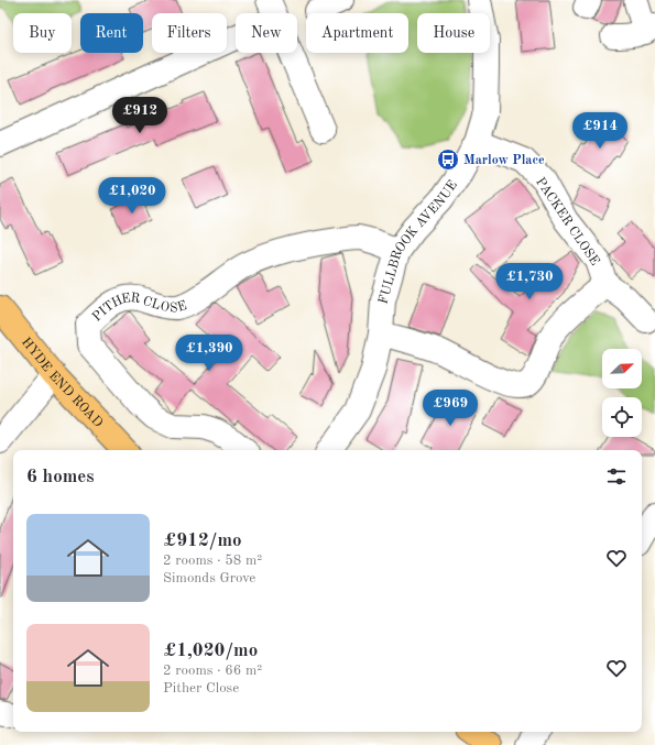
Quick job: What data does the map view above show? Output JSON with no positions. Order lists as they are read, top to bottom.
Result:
{
  "streets": {
    "main road": ["HYDE END ROAD"],
    "street": ["PACKER CLOSE", "FULLBROOK AVENUE", "PITHER CLOSE"]
  },
  "crossings": [
    ["PACKER CLOSE", "FULLBROOK AVENUE"],
    ["FULLBROOK AVENUE", "PITHER CLOSE"]
  ],
  "places": {
    "bus stop": ["Marlow Place"]
  },
  "north": "top right",
  "page": {
    "chip": [
      "Buy",
      "Rent",
      "Filters",
      "New",
      "Apartment",
      "House"
    ],
    "price": [
      "£912",
      "£914",
      "£1,020",
      "£1,730",
      "£1,390",
      "£969"
    ],
    "heading": "6 homes",
    "list": [
      {
        "name": "£912/mo",
        "note": "2 rooms · 58 m² · Simonds Grove"
      },
      {
        "name": "£1,020/mo",
        "note": "2 rooms · 66 m² · Pither Close"
      }
    ]
  }
}
